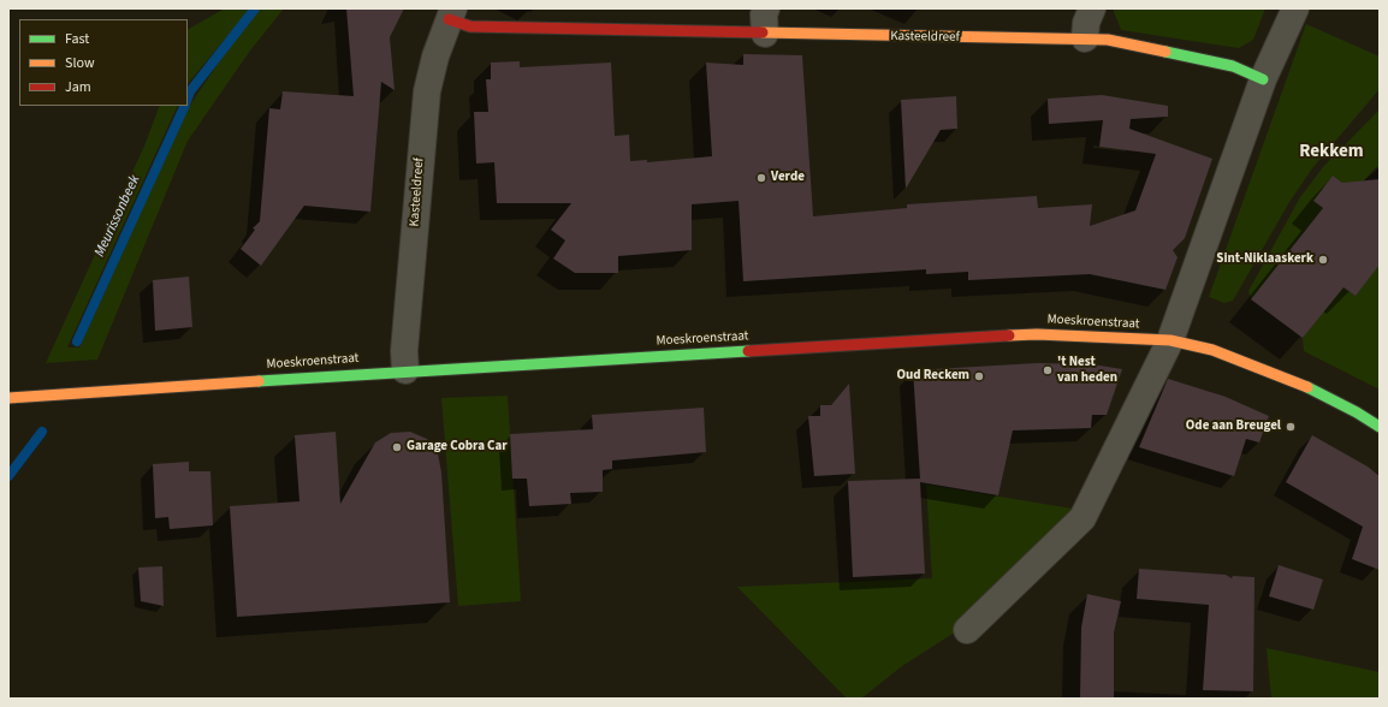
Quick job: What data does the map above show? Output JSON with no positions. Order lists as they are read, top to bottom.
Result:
{
  "streets": {
    "main road": ["Kasteeldreef", "Moeskroenstraat"]
  },
  "crossings": [
    ["Kasteeldreef", "Moeskroenstraat"]
  ],
  "districts": ["Rekkem"],
  "water": ["Meurissonbeek"],
  "places": [
    "Verde",
    "Sint-Niklaaskerk",
    "'t Nest van heden",
    "Oud Reckem",
    "Ode aan Breugel",
    "Garage Cobra Car"
  ],
  "legend": ["Fast", "Slow", "Jam"]
}
